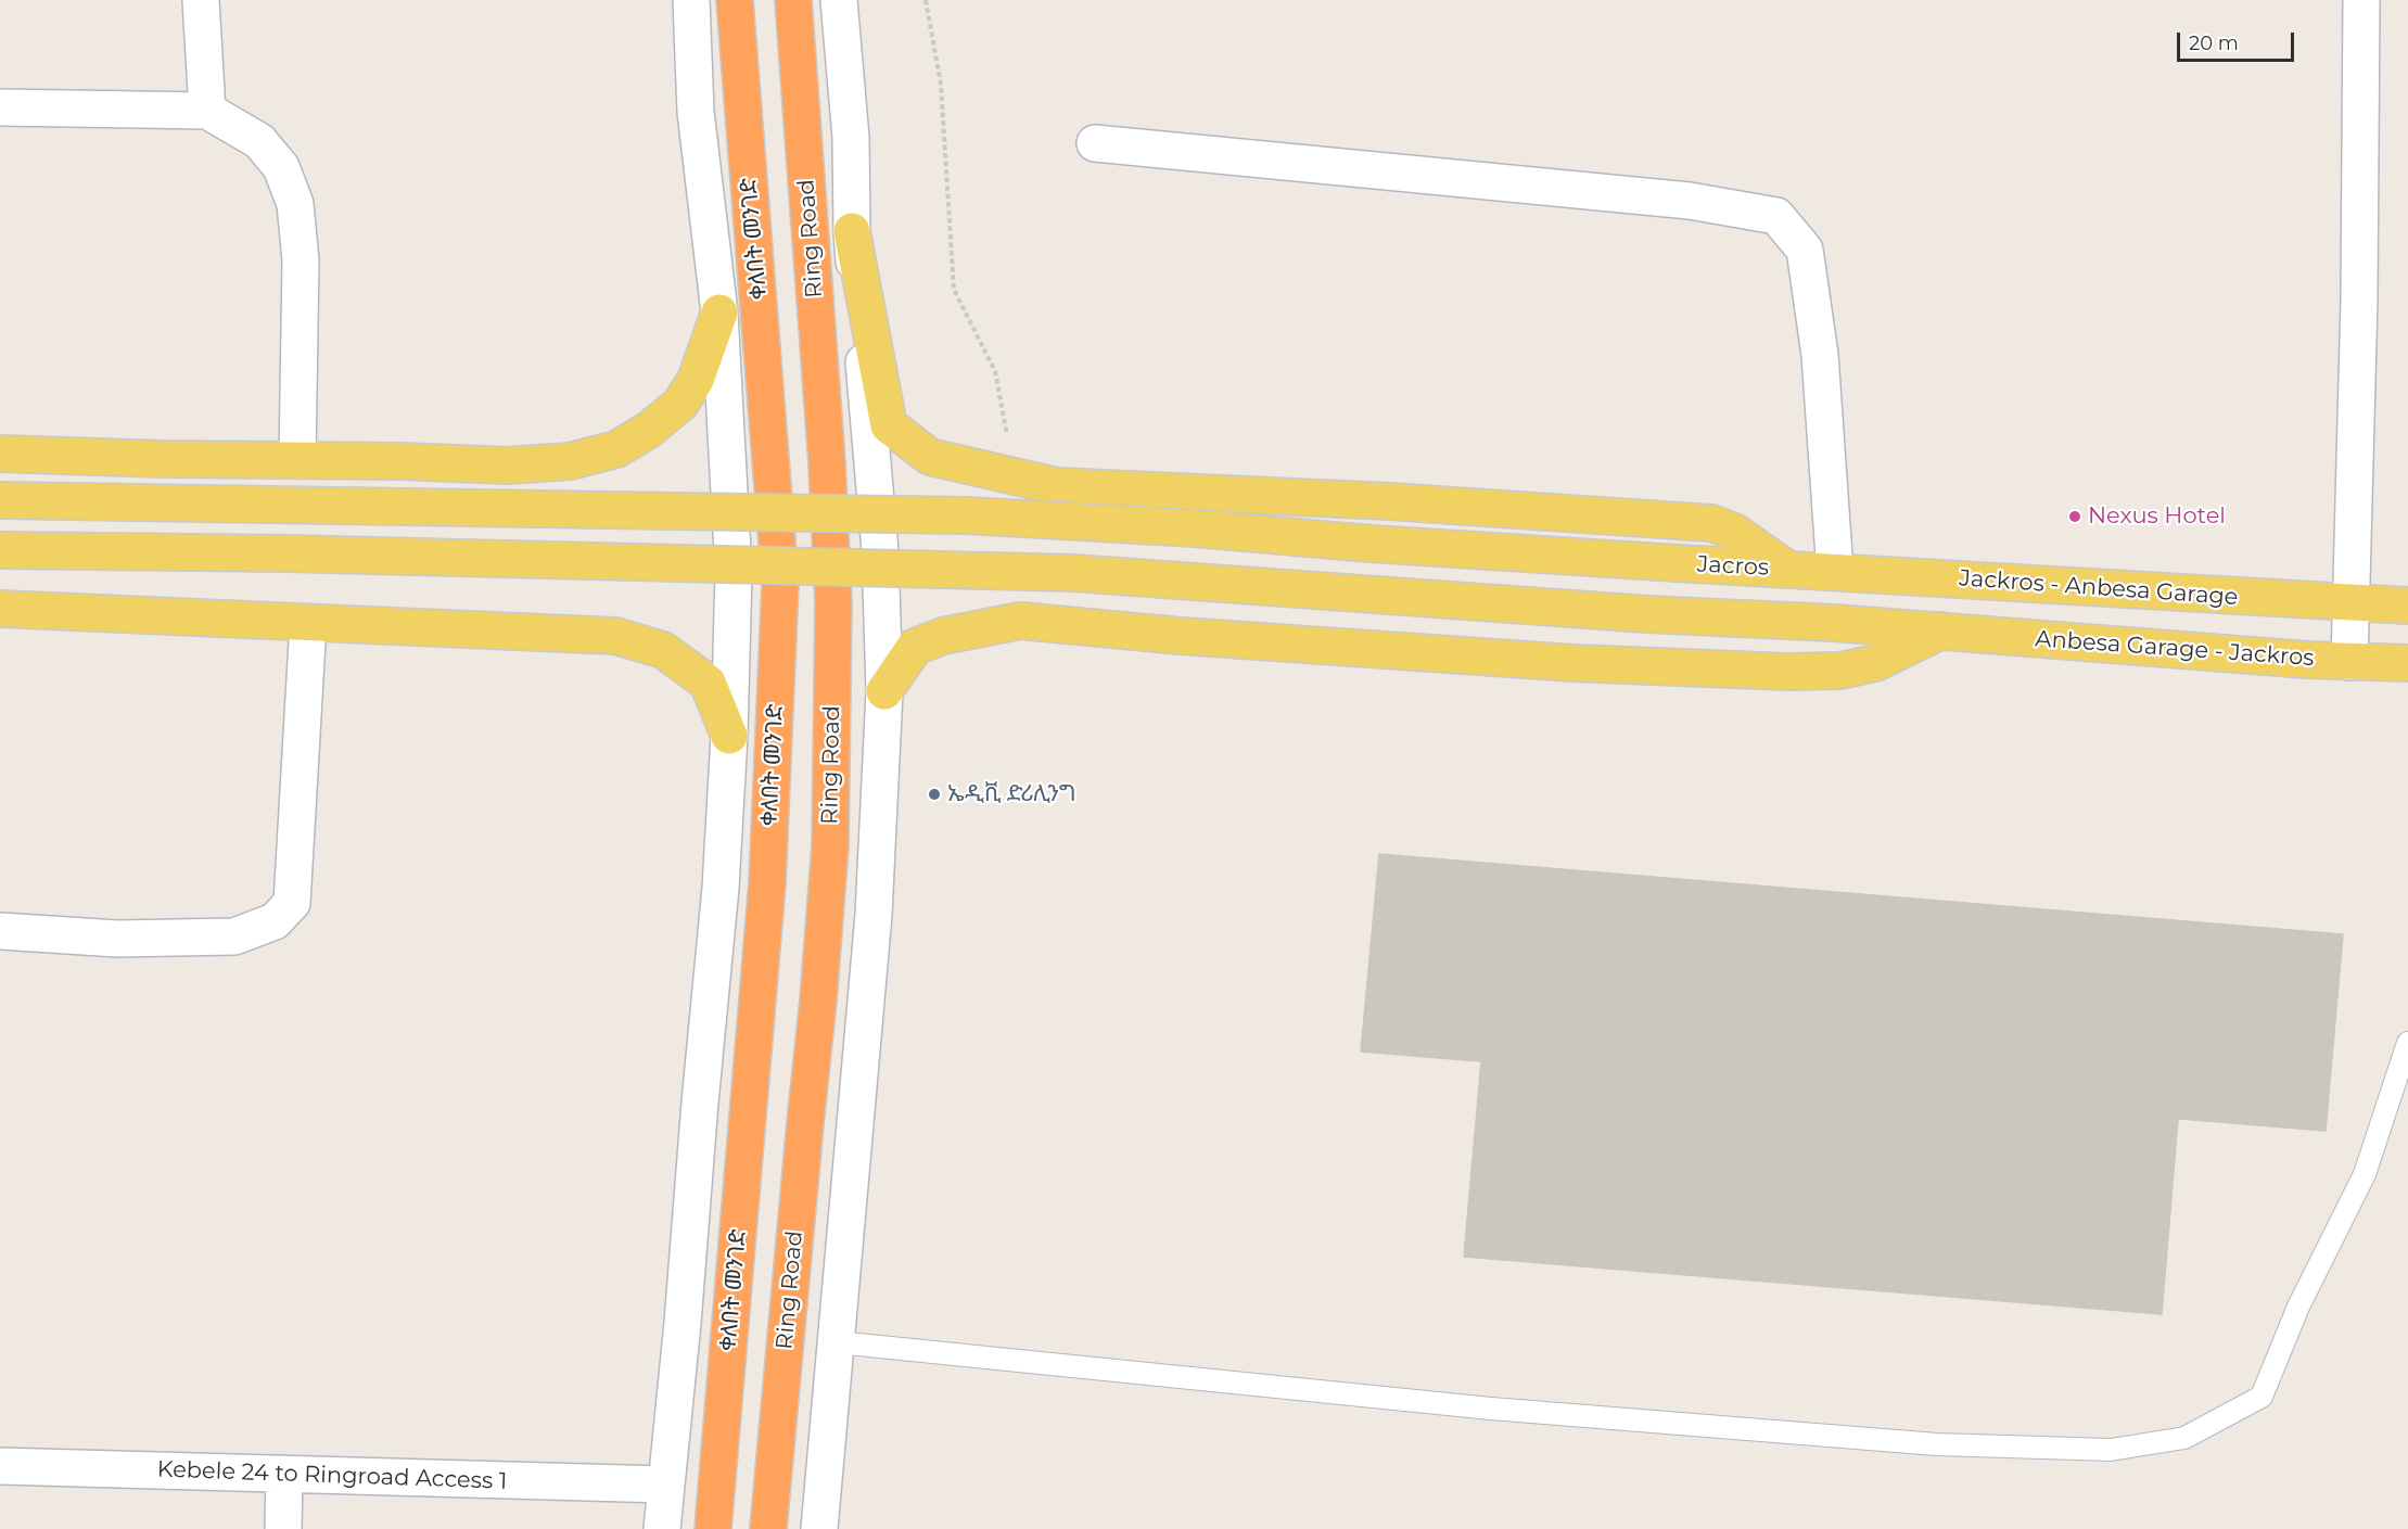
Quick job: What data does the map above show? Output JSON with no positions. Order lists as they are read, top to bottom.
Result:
{
  "streets": {
    "highway": ["ቀለበት መንገድ", "Ring Road"],
    "main road": ["Jacros", "Jackros - Anbesa Garage", "Anbesa Garage - Jackros"],
    "street": ["Kebele 24 to Ringroad Access 1"]
  },
  "crossings": [
    ["Jacros", "Jackros - Anbesa Garage"]
  ],
  "places": ["Nexus Hotel", "ኤዲቪ ድሪሊንግ"],
  "scale_bar": "20 m"
}
